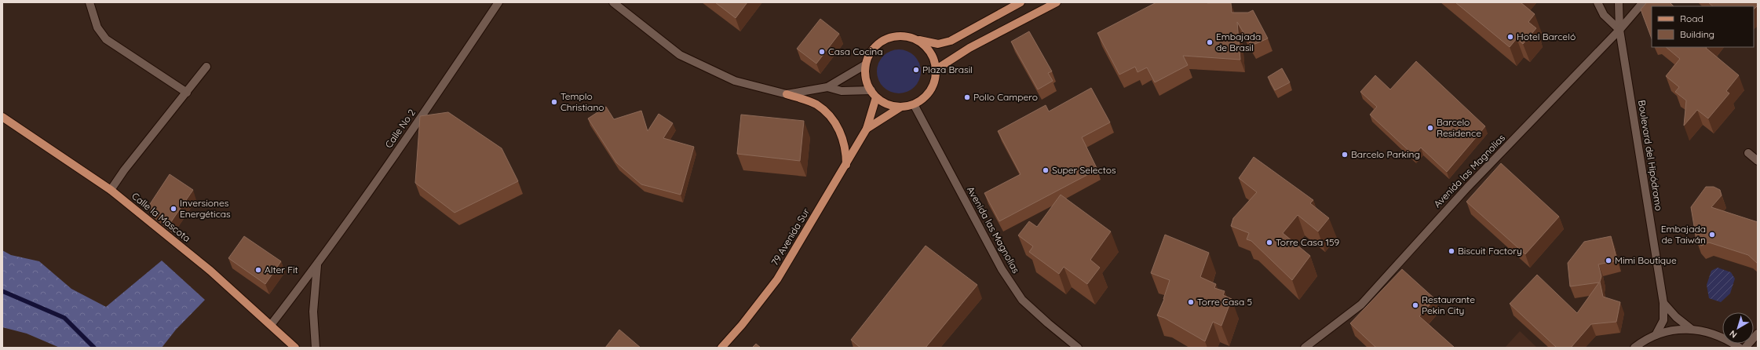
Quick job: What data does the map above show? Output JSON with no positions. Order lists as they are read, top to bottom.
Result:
{
  "streets": {
    "main road": ["Calle la Mascota", "79 Avenida Sur"],
    "street": ["Calle No 2", "Boulevard del Hipódromo", "Avenida las Magnolias"]
  },
  "crossings": [
    ["Calle No 2", "Calle la Mascota"],
    ["Boulevard del Hipódromo", "Avenida las Magnolias"],
    ["Avenida las Magnolias", "79 Avenida Sur"]
  ],
  "places": [
    "Hotel Barceló",
    "Embajada de Brasil",
    "Casa Cocina",
    "Plaza Brasil",
    "Pollo Campero",
    "Templo Christiano",
    "Barcelo Residence",
    "Barcelo Parking",
    "Super Selectos",
    "Inversiones Energéticas",
    "Embajada de Taiwán",
    "Torre Casa 159",
    "Biscuit Factory",
    "Mimi Boutique",
    "Alter Fit",
    "Torre Casa 5",
    "Restaurante Pekin City"
  ],
  "legend": ["Road", "Building"],
  "north": "bottom left"
}
